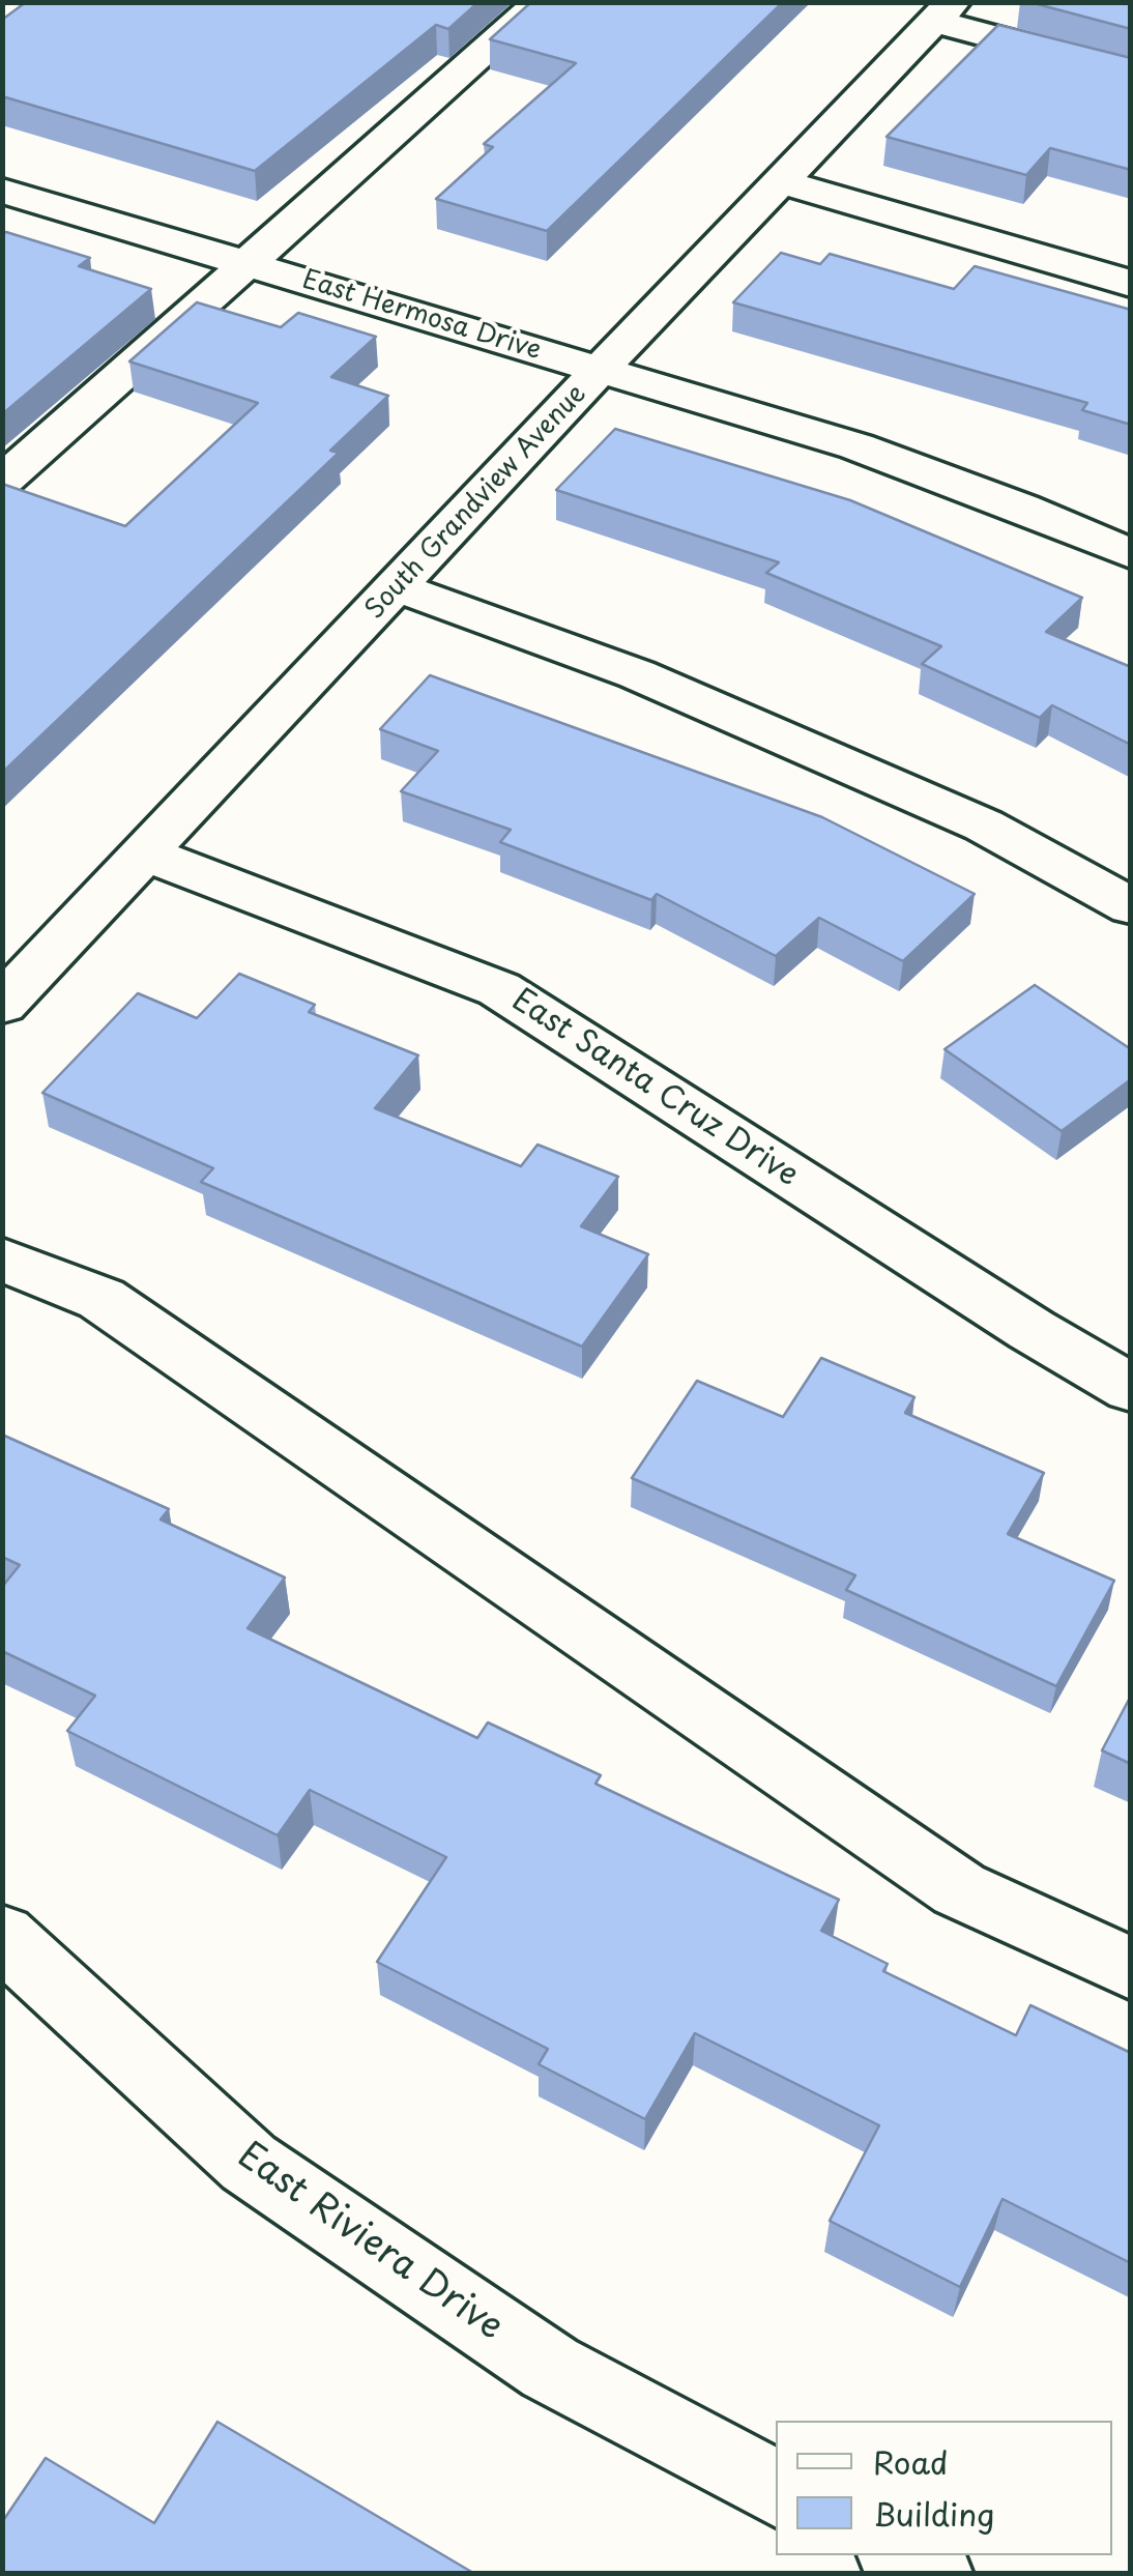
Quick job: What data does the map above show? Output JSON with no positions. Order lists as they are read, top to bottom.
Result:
{
  "streets": {
    "street": [
      "East Hermosa Drive",
      "South Grandview Avenue",
      "East Santa Cruz Drive",
      "East Riviera Drive"
    ]
  },
  "crossings": [
    ["East Hermosa Drive", "South Grandview Avenue"],
    ["South Grandview Avenue", "East Santa Cruz Drive"]
  ],
  "legend": ["Road", "Building"]
}
